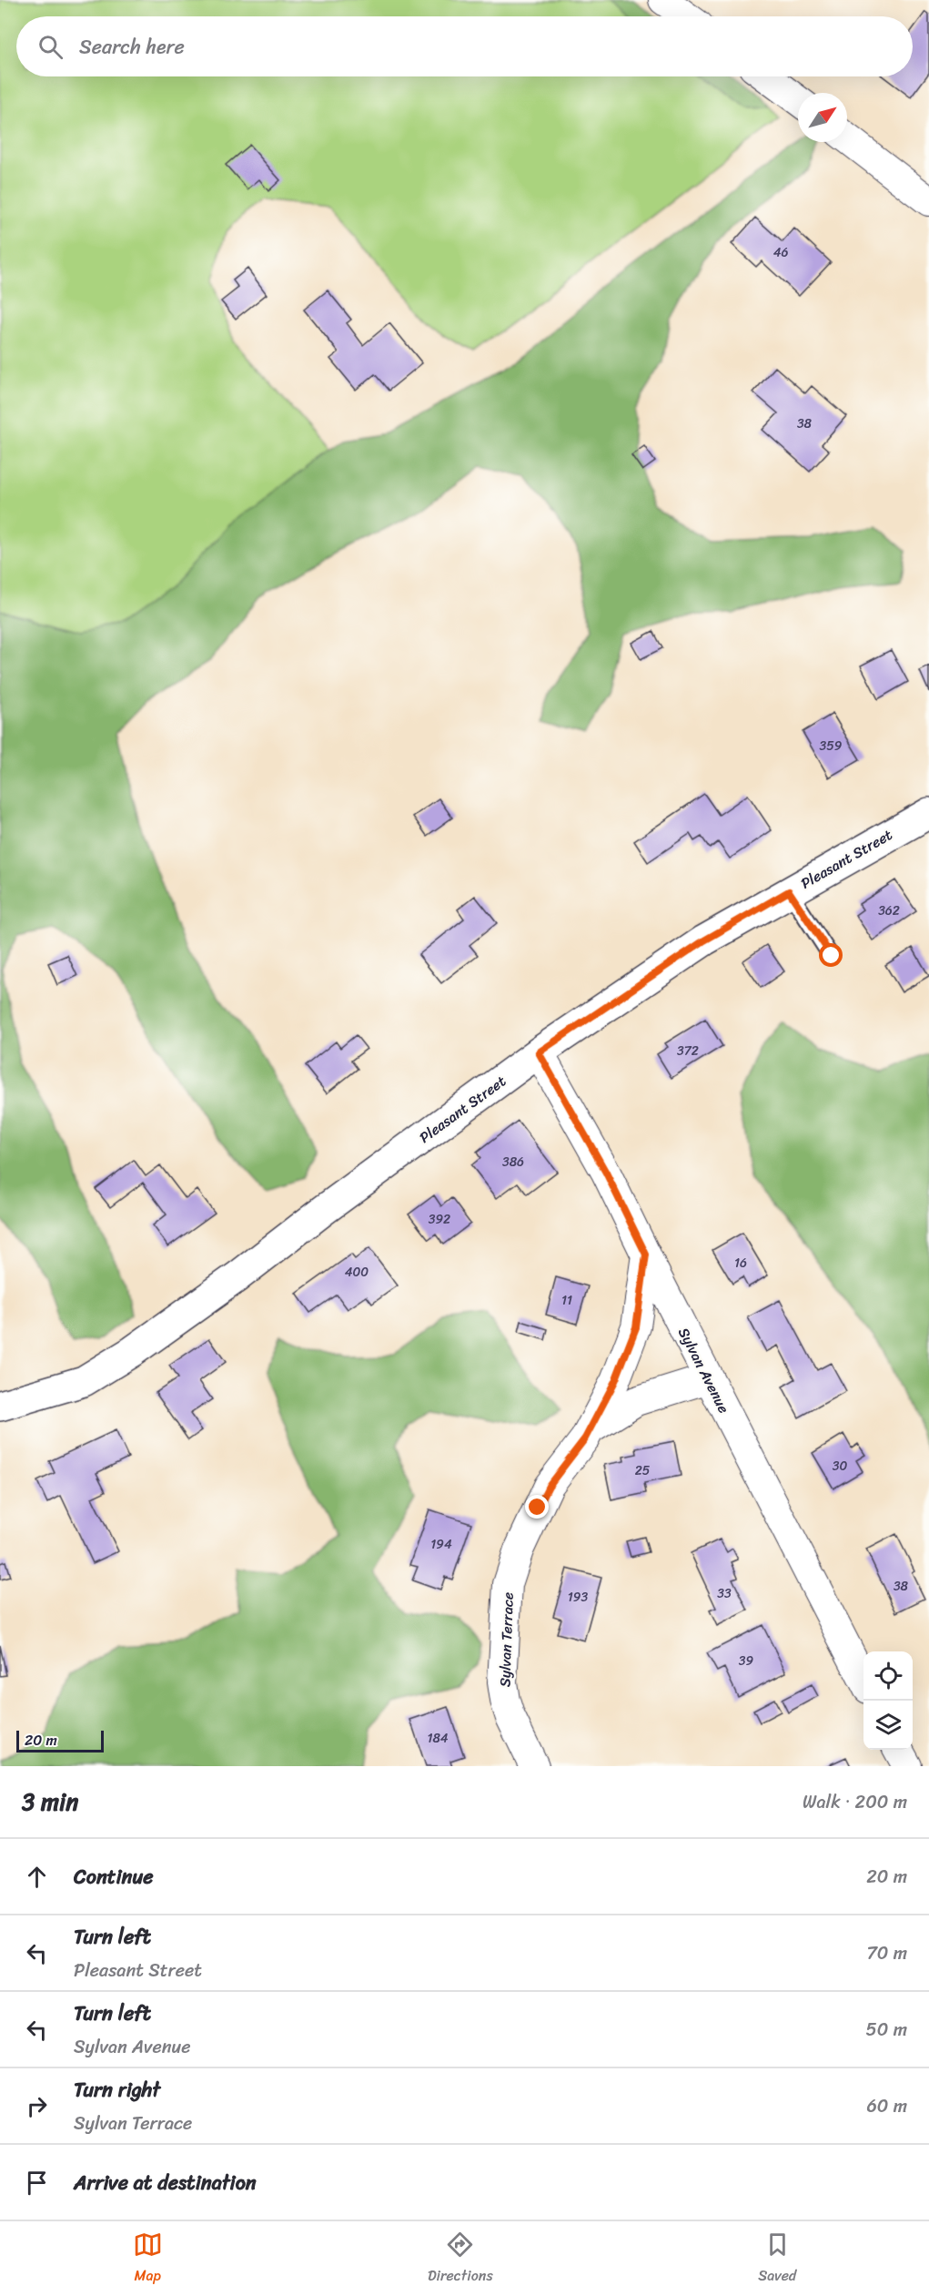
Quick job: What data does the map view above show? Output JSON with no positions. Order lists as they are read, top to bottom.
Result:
{
  "streets": {
    "street": ["Pleasant Street", "Sylvan Avenue", "Sylvan Terrace"]
  },
  "crossings": [
    ["Pleasant Street", "Sylvan Avenue"],
    ["Sylvan Avenue", "Sylvan Terrace"]
  ],
  "house_numbers": [
    "46",
    "38",
    "359",
    "362",
    "372",
    "386",
    "392",
    "16",
    "400",
    "11",
    "30",
    "25",
    "194",
    "38",
    "33",
    "193",
    "39",
    "184"
  ],
  "scale_bar": "20 m",
  "north": "top right",
  "page": {
    "search": "Search here",
    "scale": "20 m",
    "heading": ["3 min", "Walk · 200 m"],
    "list": [
      ["Continue", "20 m"],
      ["Turn left", "Pleasant Street", "70 m"],
      ["Turn left", "Sylvan Avenue", "50 m"],
      ["Turn right", "Sylvan Terrace", "60 m"],
      "Arrive at destination"
    ],
    "nav": ["Map", "Directions", "Saved"]
  }
}
